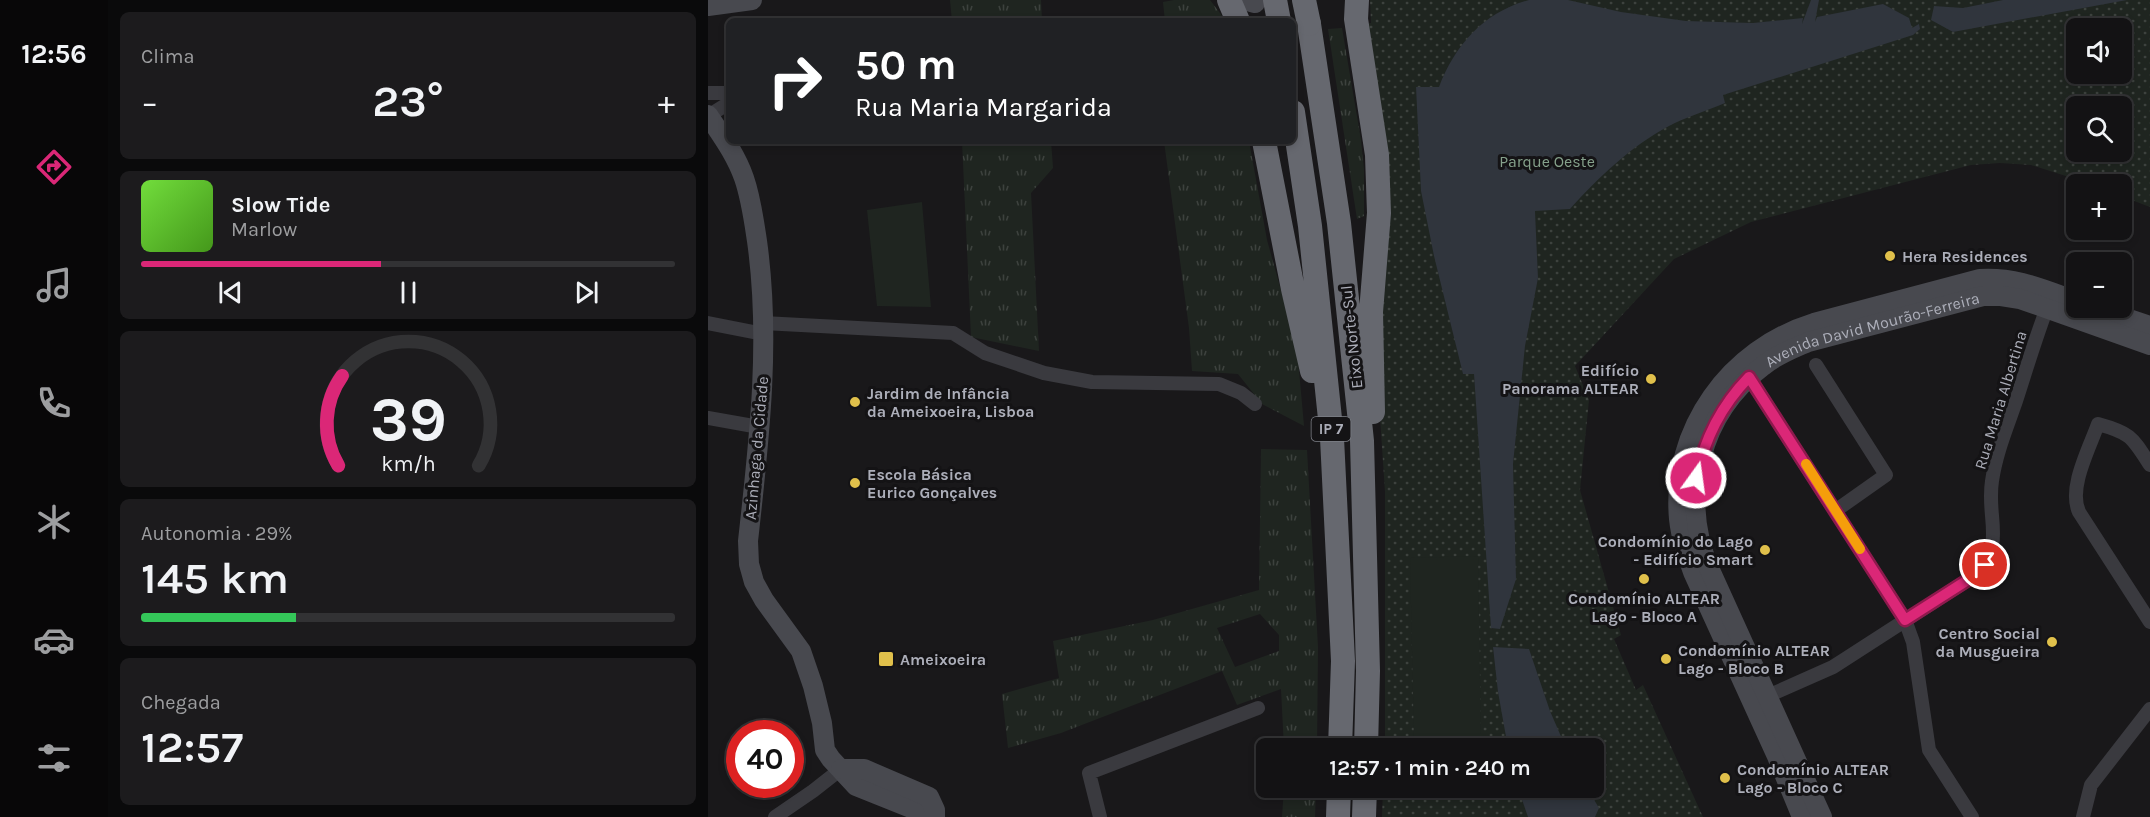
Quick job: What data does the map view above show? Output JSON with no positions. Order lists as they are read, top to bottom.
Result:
{
  "streets": {
    "highway": ["Eixo Norte-Sul", "IP 7"],
    "street": ["Avenida David Mourão-Ferreira", "Rua Maria Albertina", "Azinhaga da Cidade"]
  },
  "crossings": [
    ["Avenida David Mourão-Ferreira", "Rua Maria Albertina"]
  ],
  "parks": ["Parque Oeste"],
  "places": {
    "other": [
      "Hera Residences",
      "Edifício Panorama ALTEAR",
      "Jardim de Infância da Ameixoeira, Lisboa",
      "Escola Básica Eurico Gonçalves",
      "Condomínio do Lago - Edifício Smart",
      "Condomínio ALTEAR Lago - Bloco A",
      "Centro Social da Musgueira",
      "Condomínio ALTEAR Lago - Bloco B",
      "Condomínio ALTEAR Lago - Bloco C"
    ],
    "transit": ["Ameixoeira"]
  },
  "page": {
    "tabs": "12:56",
    "tile": [
      "Clima",
      ["Autonomia · 29%", "145 km"],
      ["Chegada", "12:57"]
    ],
    "map_buttons": ["+", "−"],
    "turn": ["50 m", "Rua Maria Margarida"],
    "heat": ["−", "23°", "+"],
    "song": ["Slow Tide", "Marlow"],
    "limit": "40",
    "trip": "12:57 · 1 min · 240 m",
    "gauge": ["39", "km/h"]
  }
}
